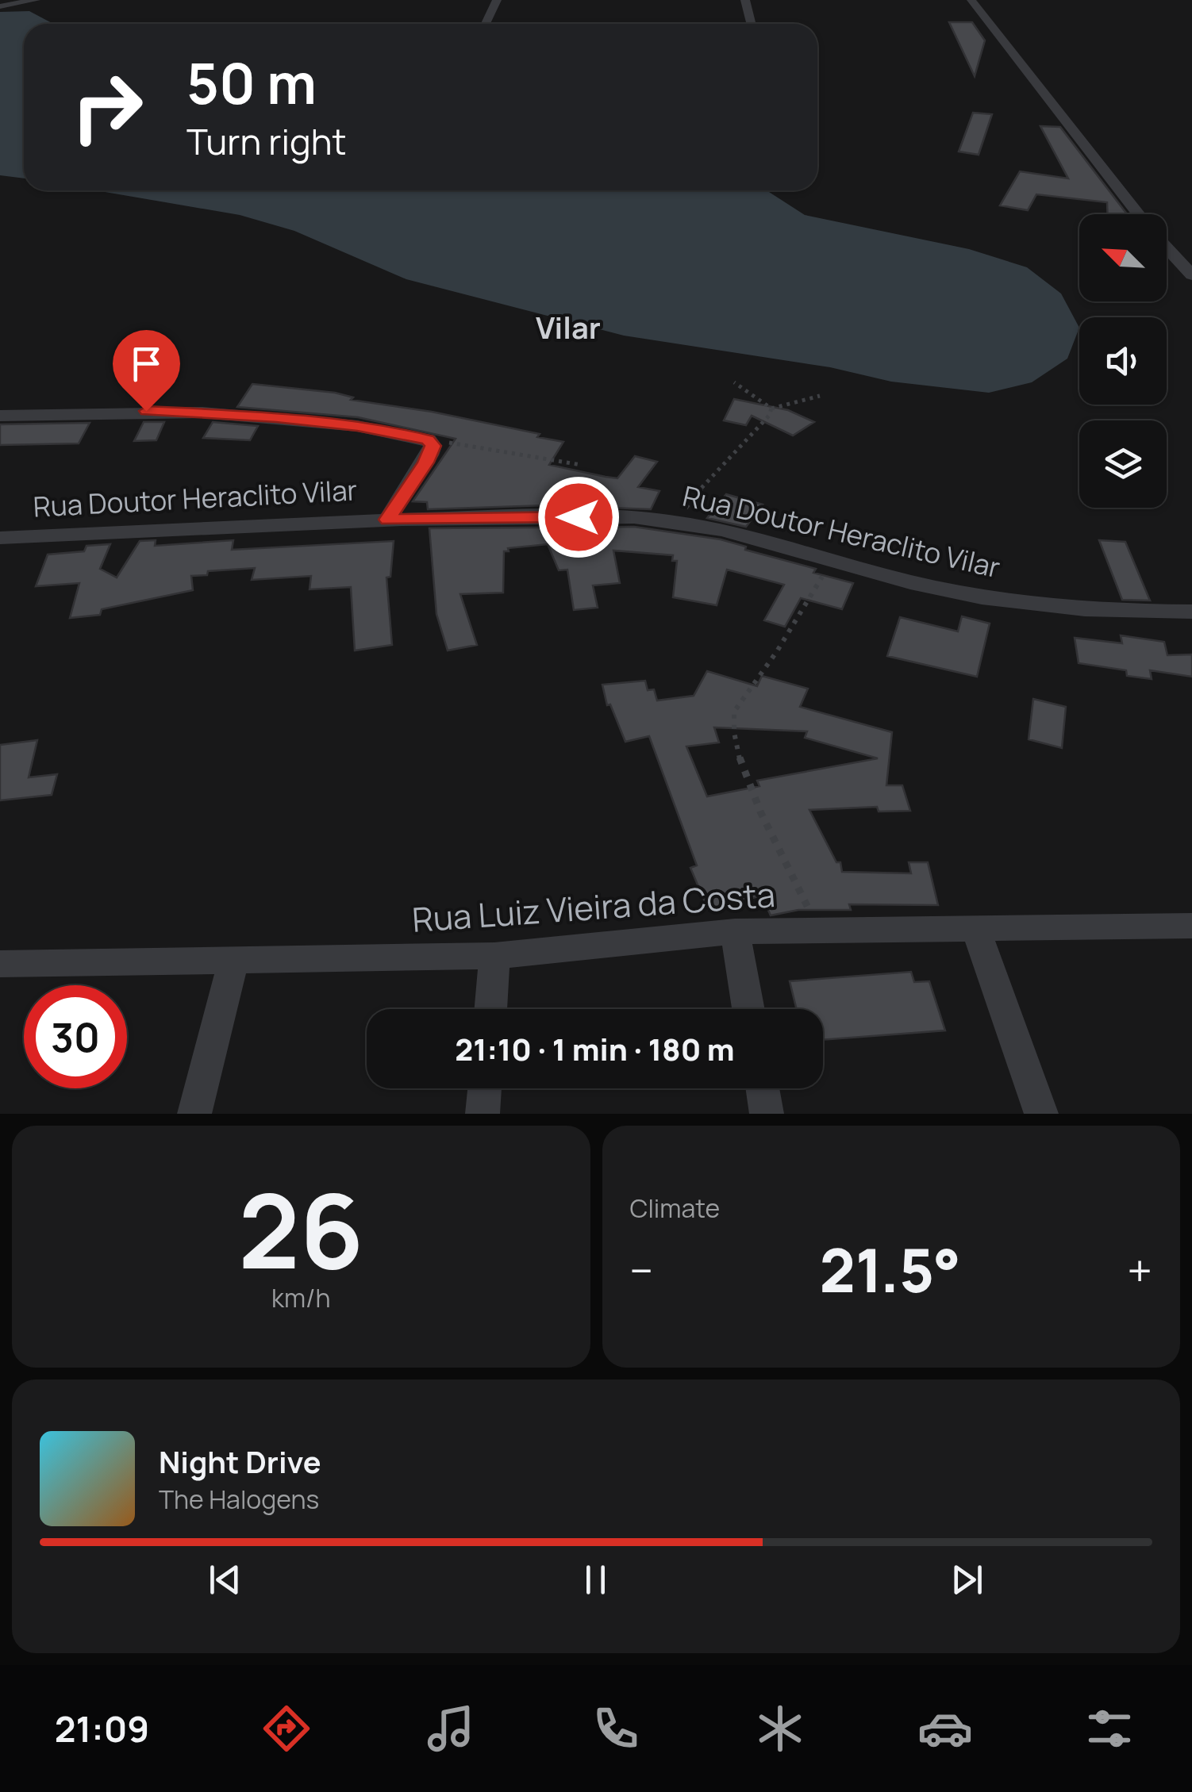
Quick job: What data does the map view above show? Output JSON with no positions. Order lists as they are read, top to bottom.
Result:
{
  "streets": {
    "street": ["Rua Doutor Heraclito Vilar", "Rua Luiz Vieira da Costa"]
  },
  "districts": ["Vilar"],
  "north": "top left",
  "page": {
    "turn": ["50 m", "Turn right"],
    "limit": "30",
    "trip": "21:10 · 1 min · 180 m",
    "tile": [
      ["26", "km/h"],
      "Climate"
    ],
    "heat": ["−", "21.5°", "+"],
    "song": ["Night Drive", "The Halogens"],
    "tabs": "21:09"
  }
}
